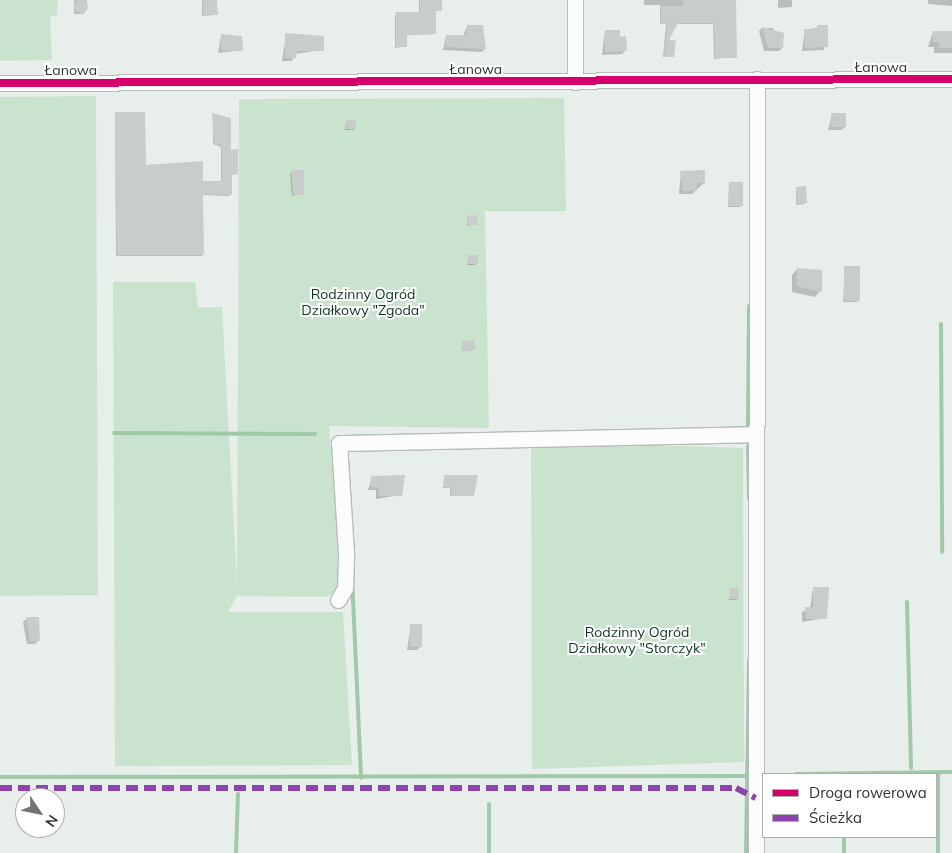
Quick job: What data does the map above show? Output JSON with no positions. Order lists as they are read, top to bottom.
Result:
{
  "streets": {
    "street": ["Łanowa"]
  },
  "parks": ["Rodzinny Ogród Działkowy \"Zgoda\"", "Rodzinny Ogród Działkowy \"Storczyk\""],
  "legend": ["Droga rowerowa", "Ścieżka"],
  "north": "bottom right"
}
